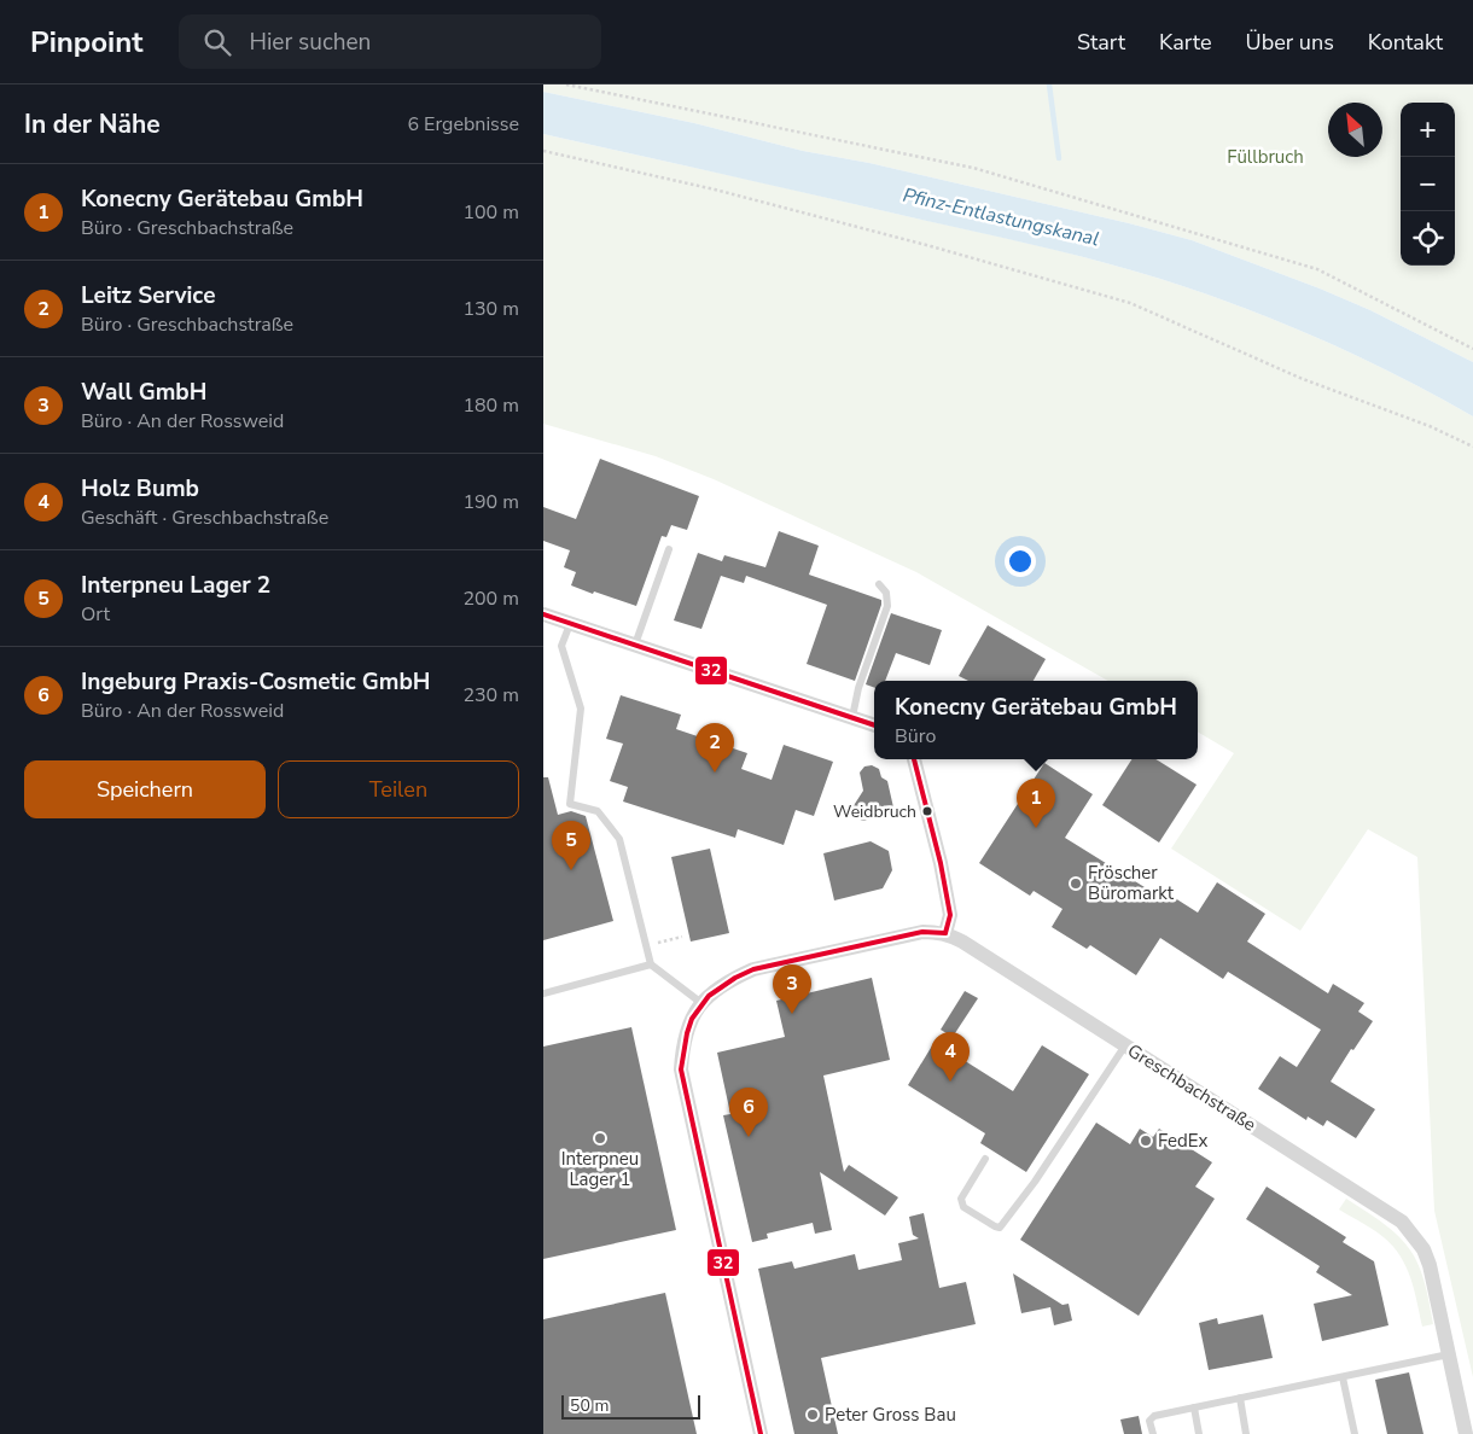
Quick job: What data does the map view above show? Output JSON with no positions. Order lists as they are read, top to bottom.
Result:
{
  "streets": {
    "street": ["Greschbachstraße"]
  },
  "water": ["Pfinz-Entlastungskanal"],
  "parks": ["Füllbruch"],
  "places": [
    "Weidbruch",
    "Fröscher Büromarkt",
    "Interpneu Lager 1",
    "FedEx",
    "Peter Gross Bau"
  ],
  "lines": ["transit line 32"],
  "scale_bar": "50 m",
  "north": "top left",
  "page": {
    "header": "Pinpoint",
    "search": "Hier suchen",
    "nav": [
      "Start",
      "Karte",
      "Über uns",
      "Kontakt"
    ],
    "heading": ["In der Nähe", "6 Ergebnisse"],
    "map_buttons": ["+", "−"],
    "list": [
      {
        "mark": "1",
        "name": "Konecny Gerätebau GmbH",
        "note": "Büro · Greschbachstraße",
        "value": "100 m"
      },
      {
        "mark": "2",
        "name": "Leitz Service",
        "note": "Büro · Greschbachstraße",
        "value": "130 m"
      },
      {
        "mark": "3",
        "name": "Wall GmbH",
        "note": "Büro · An der Rossweid",
        "value": "180 m"
      },
      {
        "mark": "4",
        "name": "Holz Bumb",
        "note": "Geschäft · Greschbachstraße",
        "value": "190 m"
      },
      {
        "mark": "5",
        "name": "Interpneu Lager 2",
        "note": "Ort",
        "value": "200 m"
      },
      {
        "mark": "6",
        "name": "Ingeburg Praxis-Cosmetic GmbH",
        "note": "Büro · An der Rossweid",
        "value": "230 m"
      }
    ],
    "popup": ["Konecny Gerätebau GmbH", "Büro"],
    "pins": [
      "2",
      "1",
      "5",
      "3",
      "4",
      "6"
    ],
    "buttons": ["Speichern", "Teilen"],
    "scale": "50 m"
  }
}
